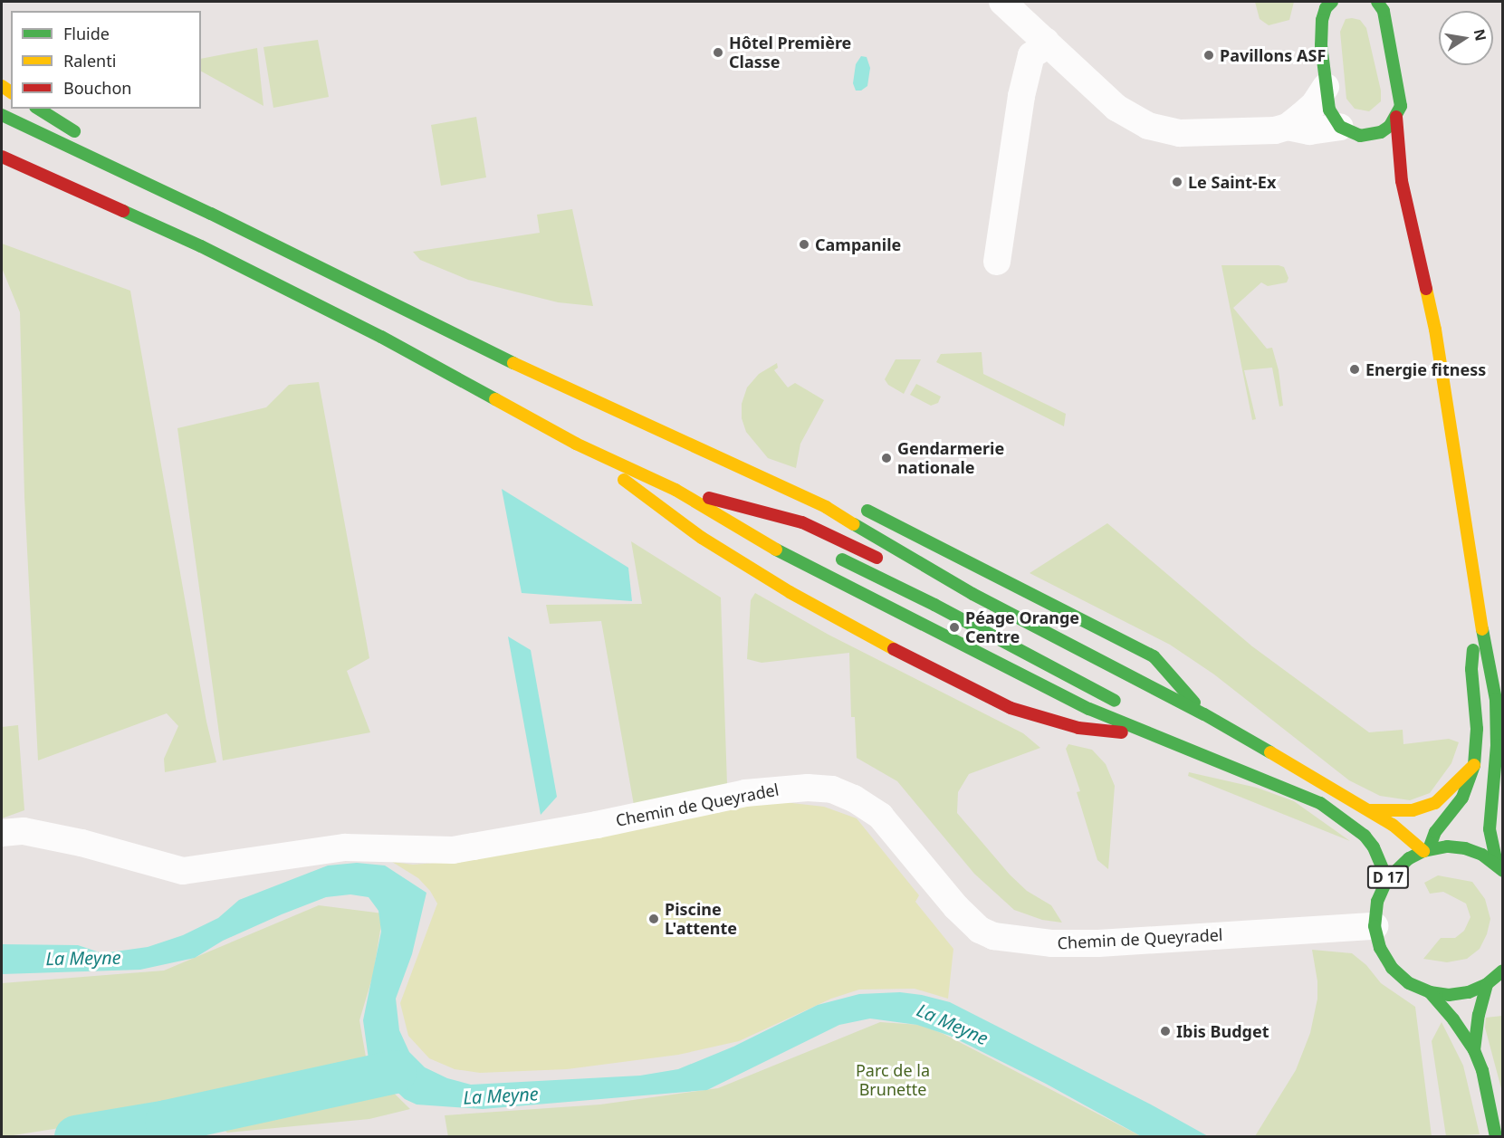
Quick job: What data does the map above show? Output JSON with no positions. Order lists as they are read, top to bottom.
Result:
{
  "streets": {
    "main road": ["D 17"],
    "street": ["Chemin de Queyradel"]
  },
  "crossings": [
    ["Chemin de Queyradel", "D 17"]
  ],
  "water": ["La Meyne"],
  "parks": ["Parc de la Brunette"],
  "places": [
    "Hôtel Première Classe",
    "Pavillons ASF",
    "Le Saint-Ex",
    "Campanile",
    "Energie fitness",
    "Gendarmerie nationale",
    "Péage Orange Centre",
    "Piscine L'attente",
    "Ibis Budget"
  ],
  "legend": ["Fluide", "Ralenti", "Bouchon"],
  "north": "right"
}
